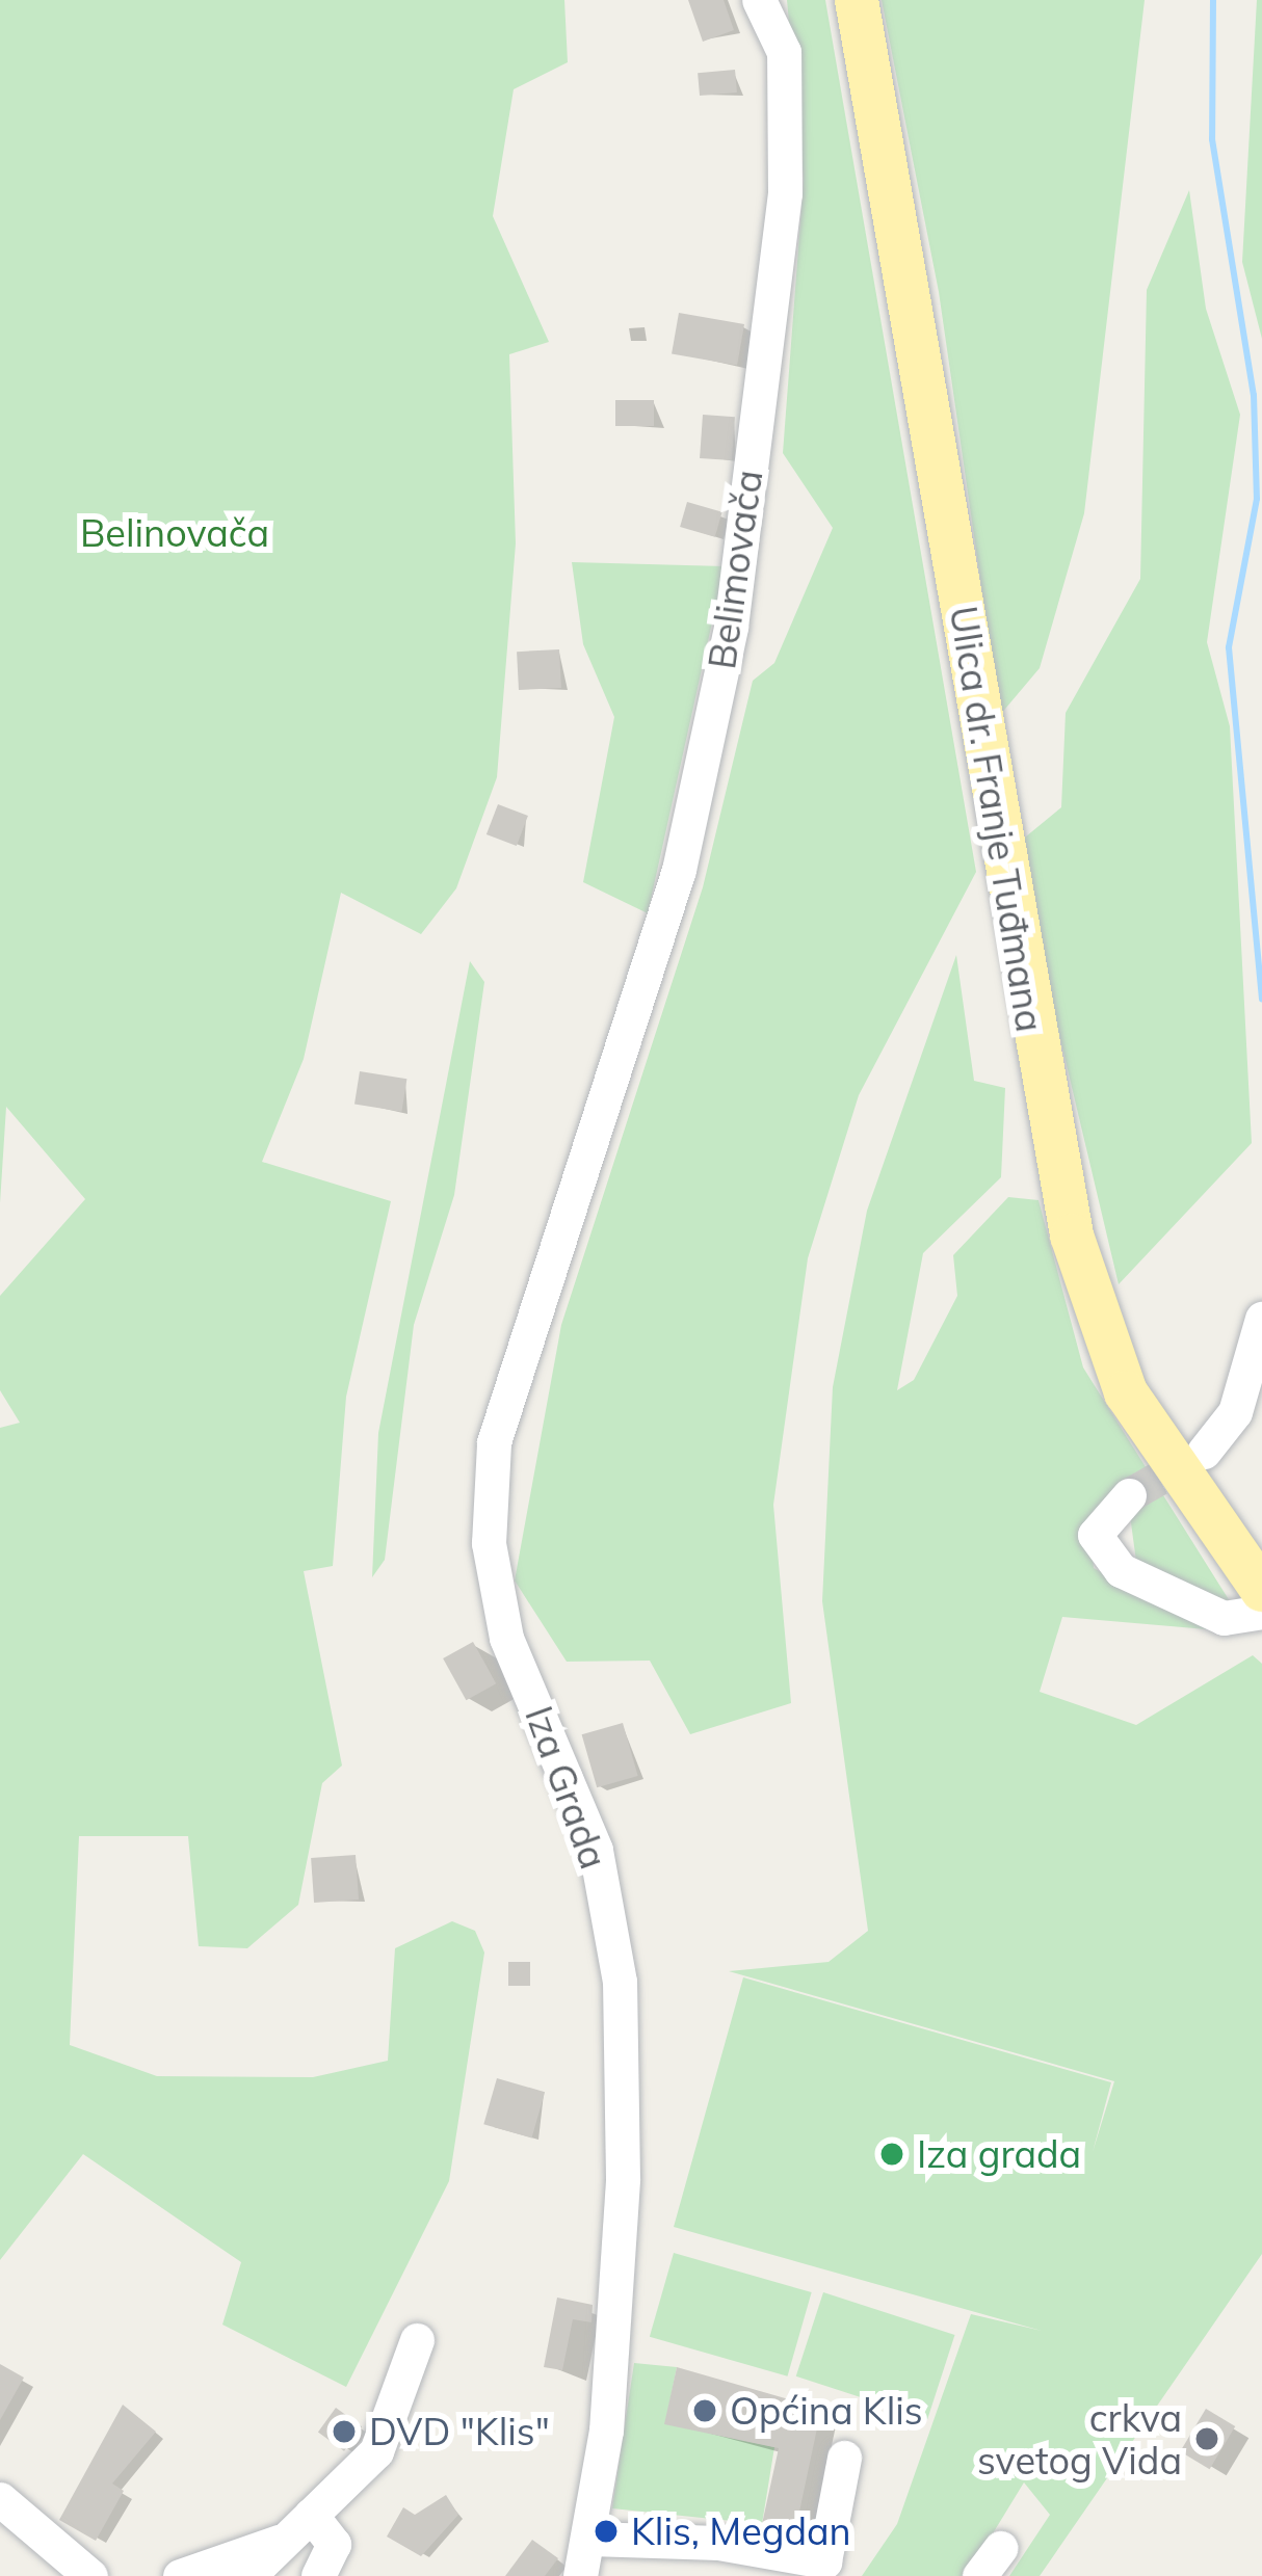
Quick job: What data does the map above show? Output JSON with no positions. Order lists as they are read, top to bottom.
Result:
{
  "streets": {
    "main road": ["Ulica dr. Franje Tuđmana"],
    "street": ["Belimovača", "Iza Grada"]
  },
  "crossings": [
    ["Belimovača", "Iza Grada"]
  ],
  "parks": ["Belinovača"],
  "places": [
    "Iza grada",
    "Općina Klis",
    "DVD \"Klis\"",
    "crkva svetog Vida",
    "Klis, Megdan"
  ]
}
